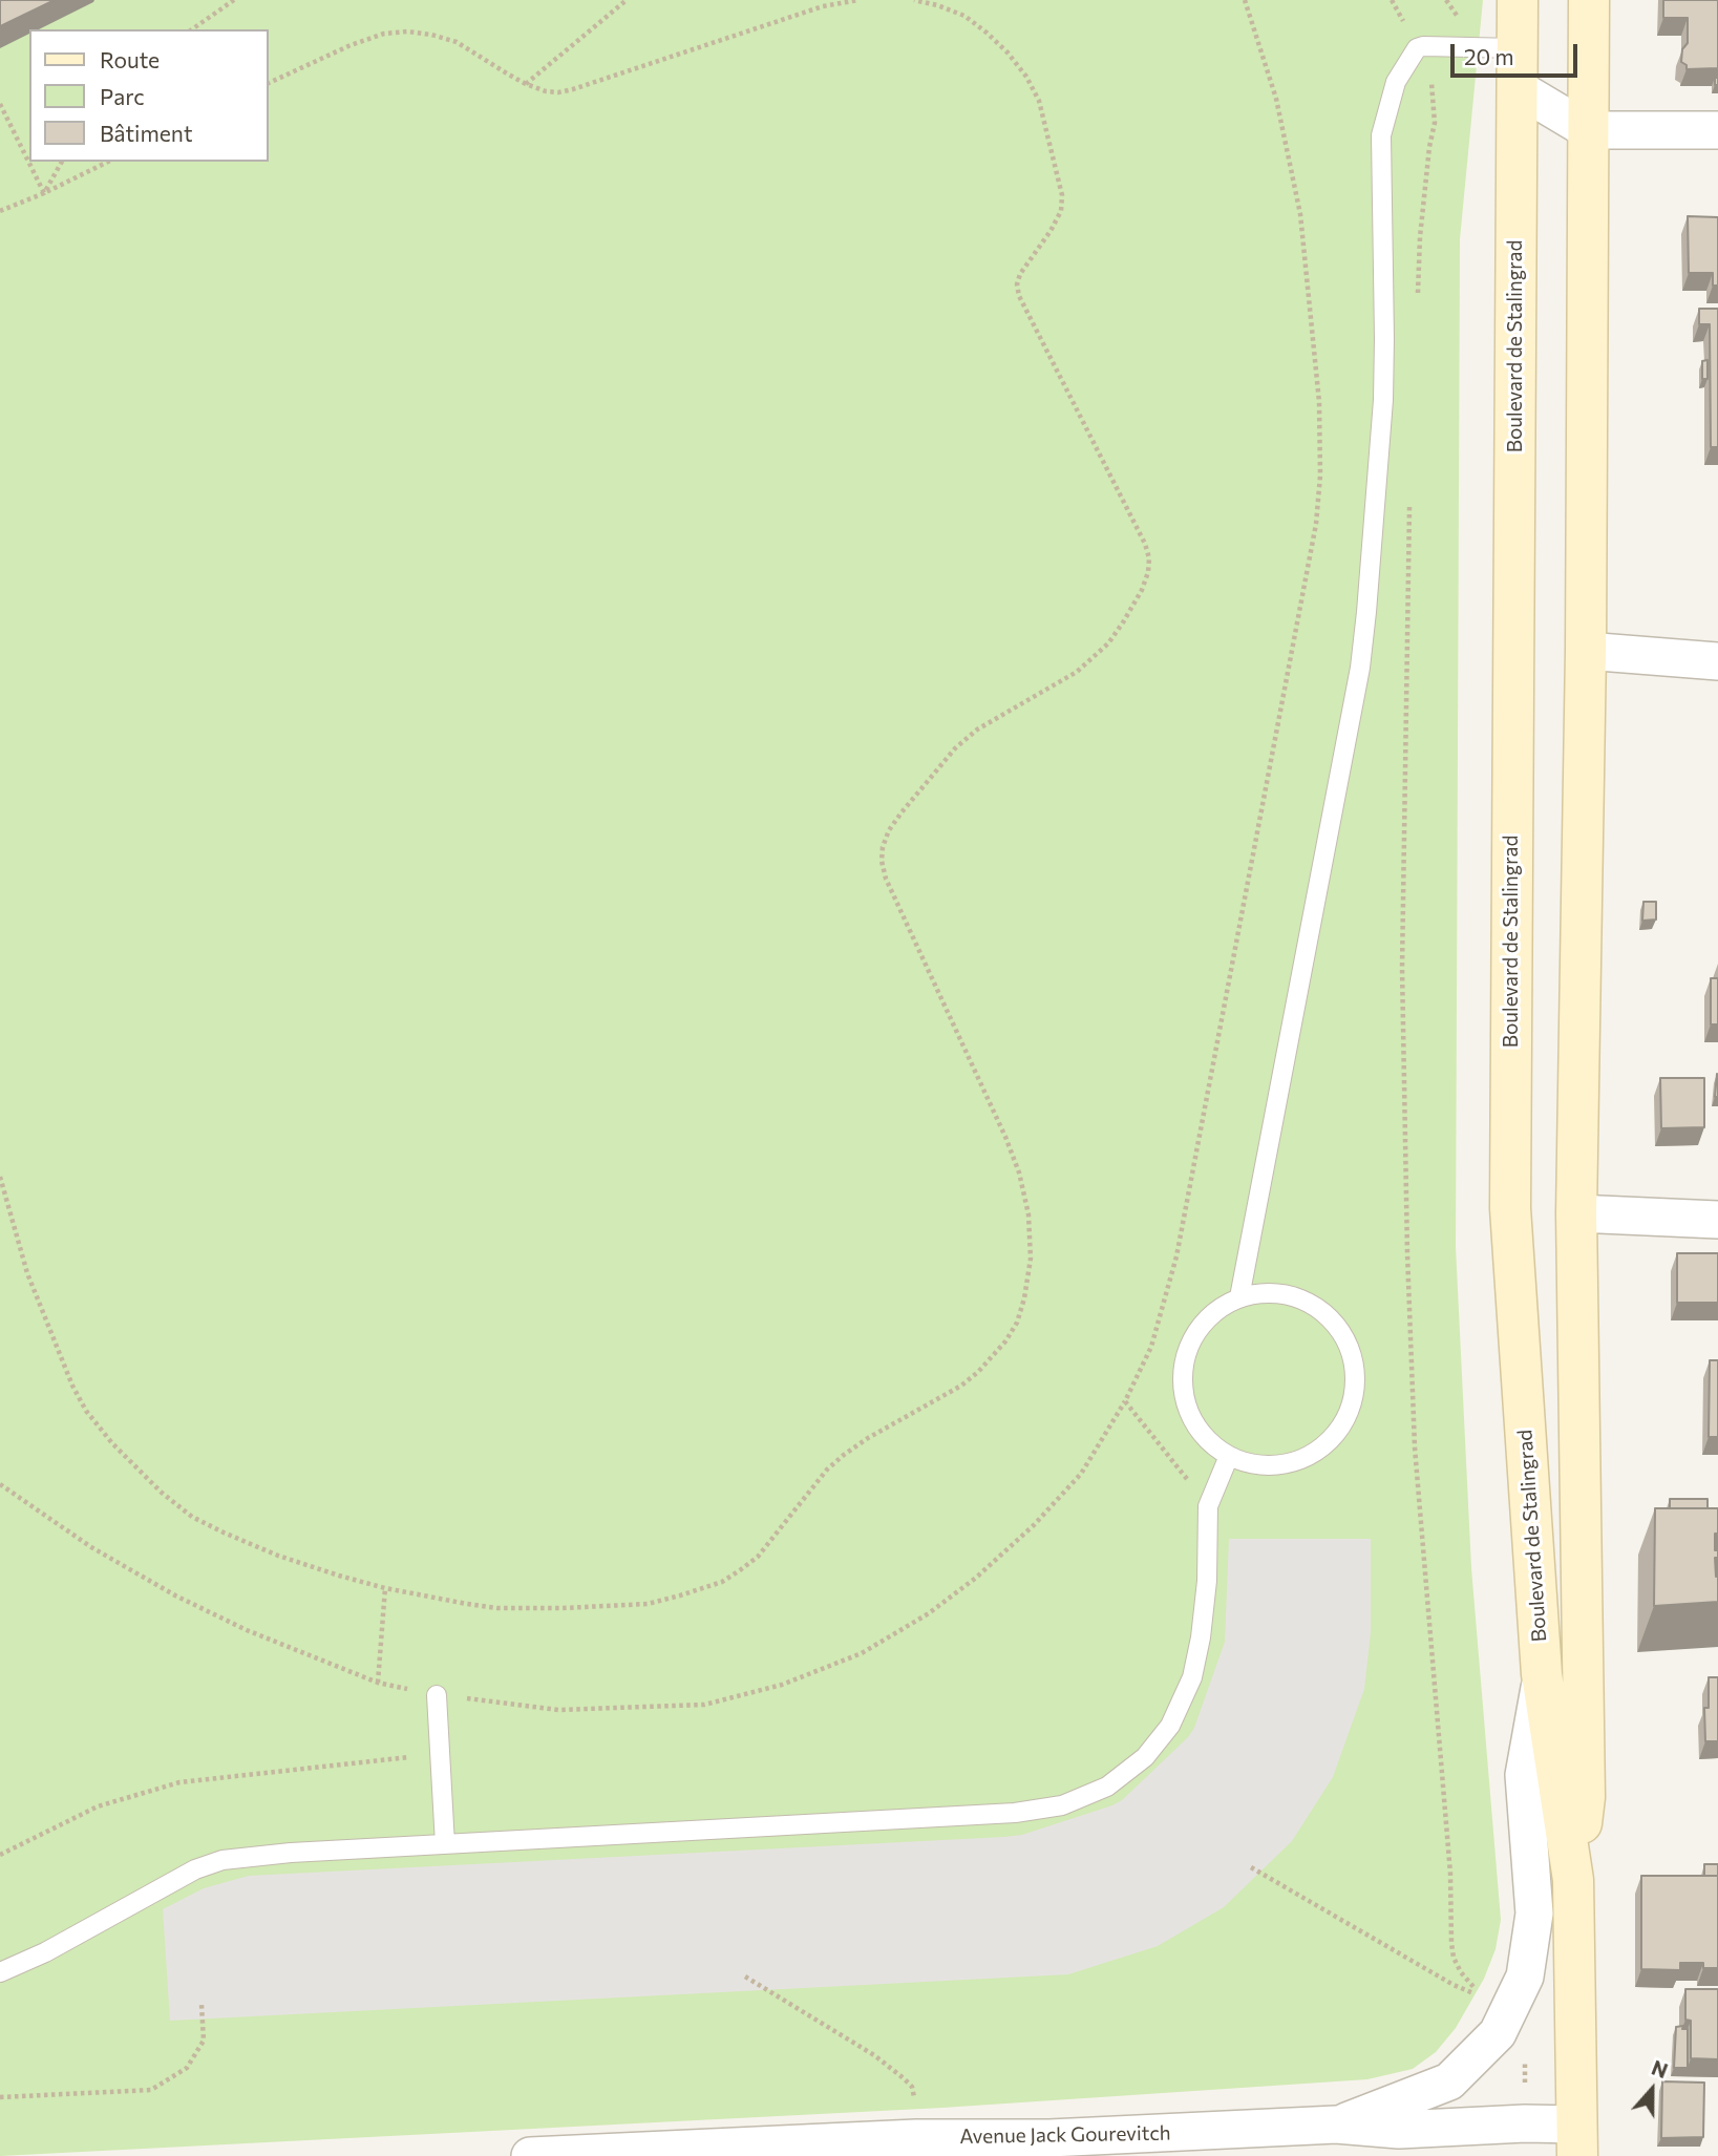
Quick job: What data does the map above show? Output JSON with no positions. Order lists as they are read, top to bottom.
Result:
{
  "streets": {
    "main road": ["Boulevard de Stalingrad"],
    "street": ["Avenue Jack Gourevitch"]
  },
  "crossings": [
    ["Boulevard de Stalingrad", "Avenue Jack Gourevitch"]
  ],
  "legend": ["Route", "Parc", "Bâtiment"],
  "scale_bar": "20 m",
  "north": "top"
}
